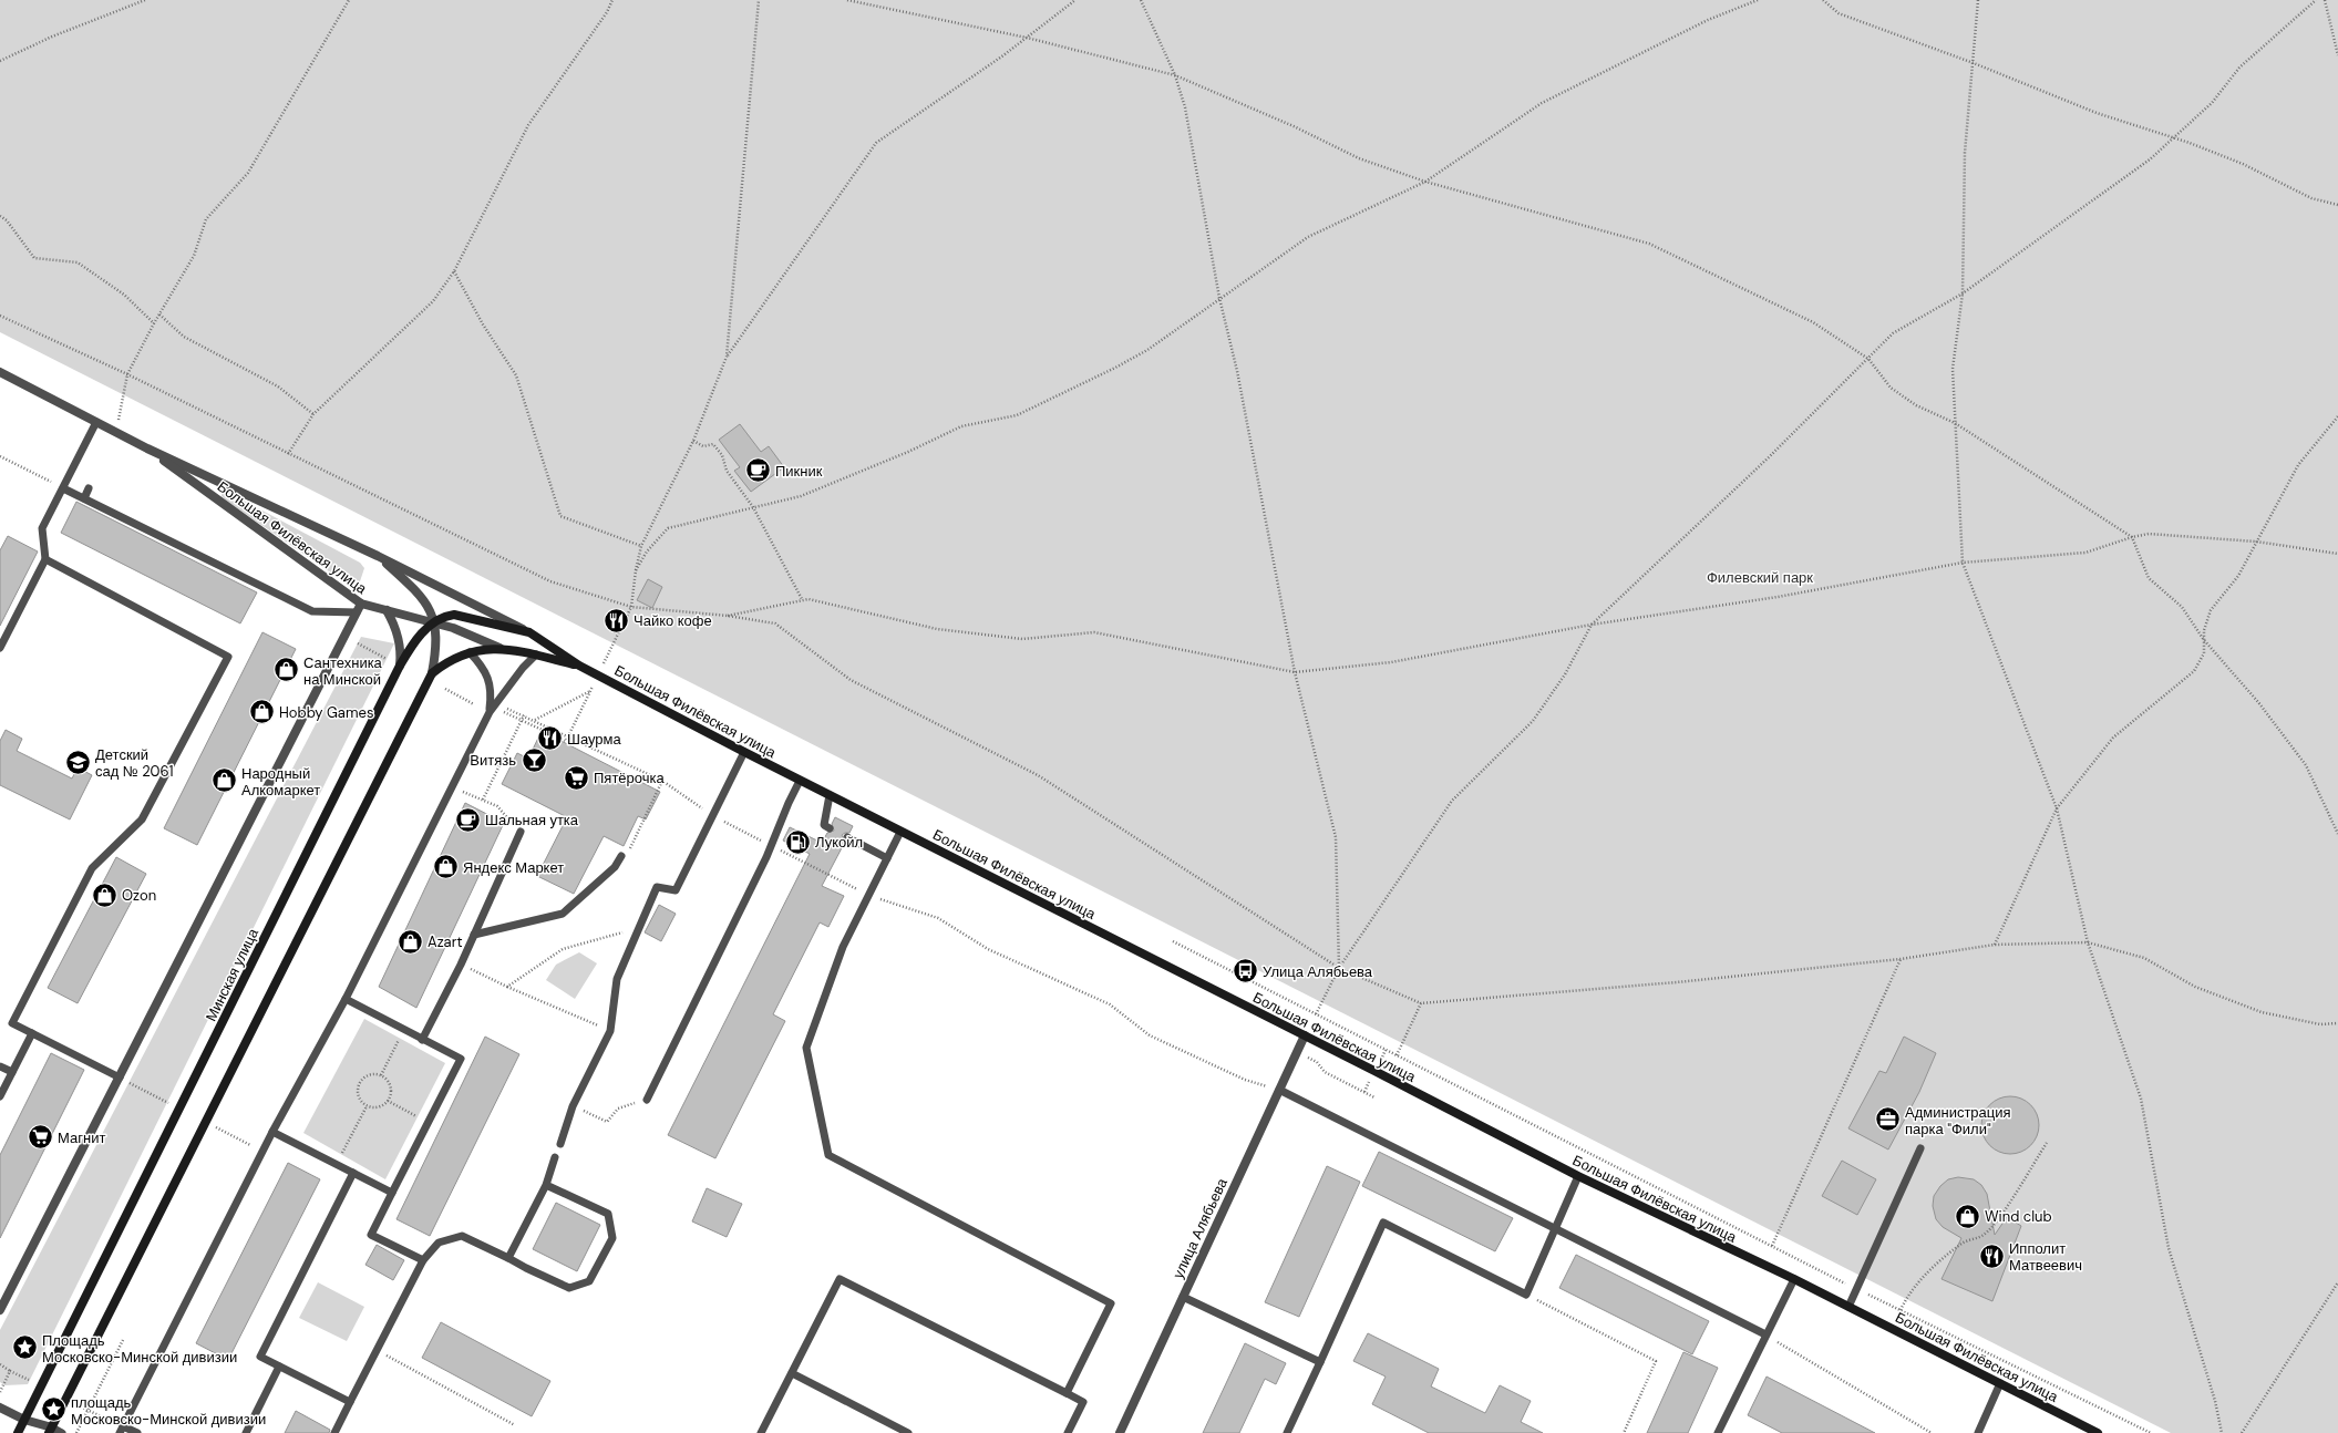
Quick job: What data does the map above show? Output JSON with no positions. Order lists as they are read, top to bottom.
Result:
{
  "streets": {
    "main road": ["Большая Филёвская улица", "Минская улица"],
    "street": ["улица Алябьева"]
  },
  "crossings": [
    ["Большая Филёвская улица", "Минская улица"],
    ["Большая Филёвская улица", "улица Алябьева"]
  ],
  "parks": ["Филевский парк"],
  "places": {
    "cafe": ["Пикник", "Шальная утка"],
    "restaurant": ["Чайко кофе", "Шаурма", "Ипполит Матвеевич"],
    "shop": [
      "Сантехника на Минской",
      "Hobby Games",
      "Народный Алкомаркет",
      "Яндекс Маркет",
      "Ozon",
      "Azart",
      "Wind club"
    ],
    "bar": ["Витязь"],
    "school or university": ["Детский сад № 2061"],
    "supermarket": ["Пятёрочка", "Магнит"],
    "fuel station": ["Лукойл"],
    "bus stop": ["Улица Алябьева"],
    "office": ["Администрация парка \"Фили\""],
    "place": ["Площадь Московско-Минской дивизии", "площадь Московско-Минской дивизии"]
  }
}
